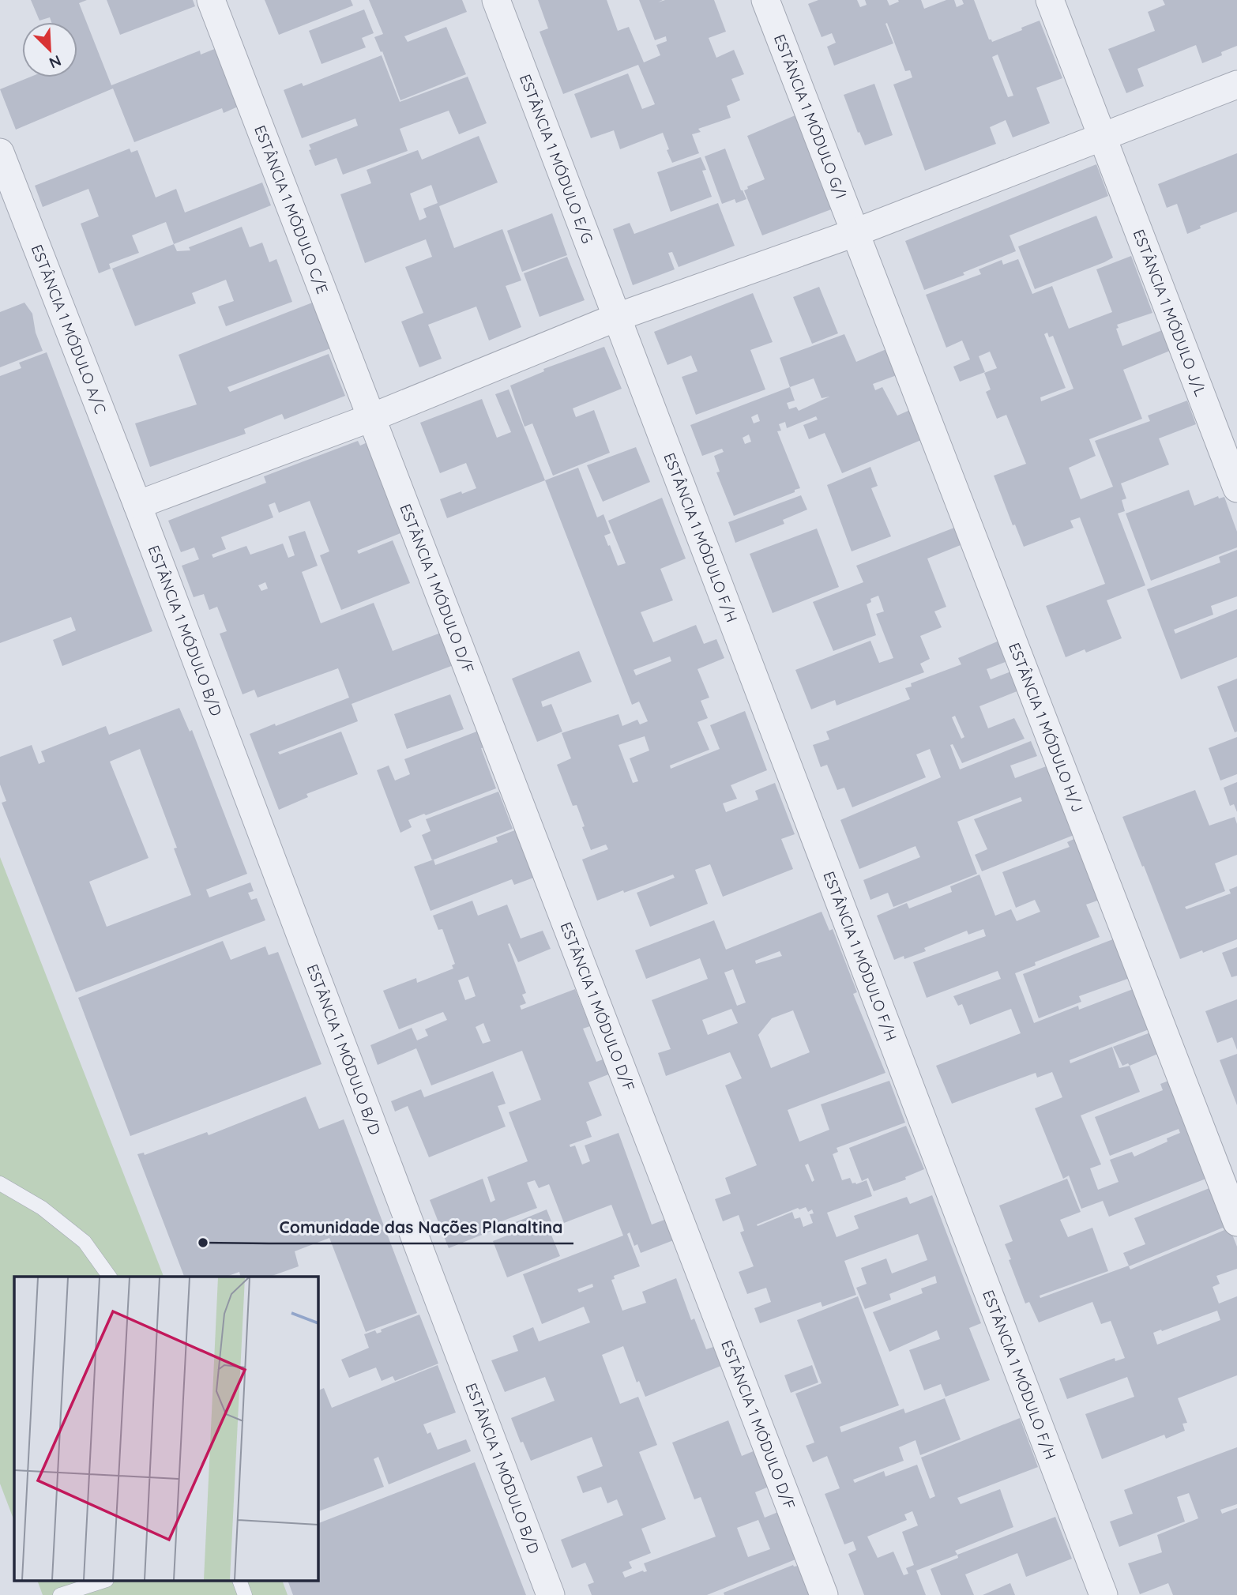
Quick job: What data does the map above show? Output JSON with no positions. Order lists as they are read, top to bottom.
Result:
{
  "streets": {
    "street": [
      "ESTÂNCIA 1 MÓDULO G/I",
      "ESTÂNCIA 1 MÓDULO E/G",
      "ESTÂNCIA 1 MÓDULO C/E",
      "ESTÂNCIA 1 MÓDULO J/L",
      "ESTÂNCIA 1 MÓDULO A/C",
      "ESTÂNCIA 1 MÓDULO F/H",
      "ESTÂNCIA 1 MÓDULO D/F",
      "ESTÂNCIA 1 MÓDULO B/D",
      "ESTÂNCIA 1 MÓDULO H/J"
    ]
  },
  "crossings": [
    ["ESTÂNCIA 1 MÓDULO G/I", "ESTÂNCIA 1 MÓDULO H/J"],
    ["ESTÂNCIA 1 MÓDULO E/G", "ESTÂNCIA 1 MÓDULO F/H"],
    ["ESTÂNCIA 1 MÓDULO C/E", "ESTÂNCIA 1 MÓDULO D/F"],
    ["ESTÂNCIA 1 MÓDULO A/C", "ESTÂNCIA 1 MÓDULO B/D"]
  ],
  "places": ["Comunidade das Nações Planaltina"],
  "north": "bottom right"
}
